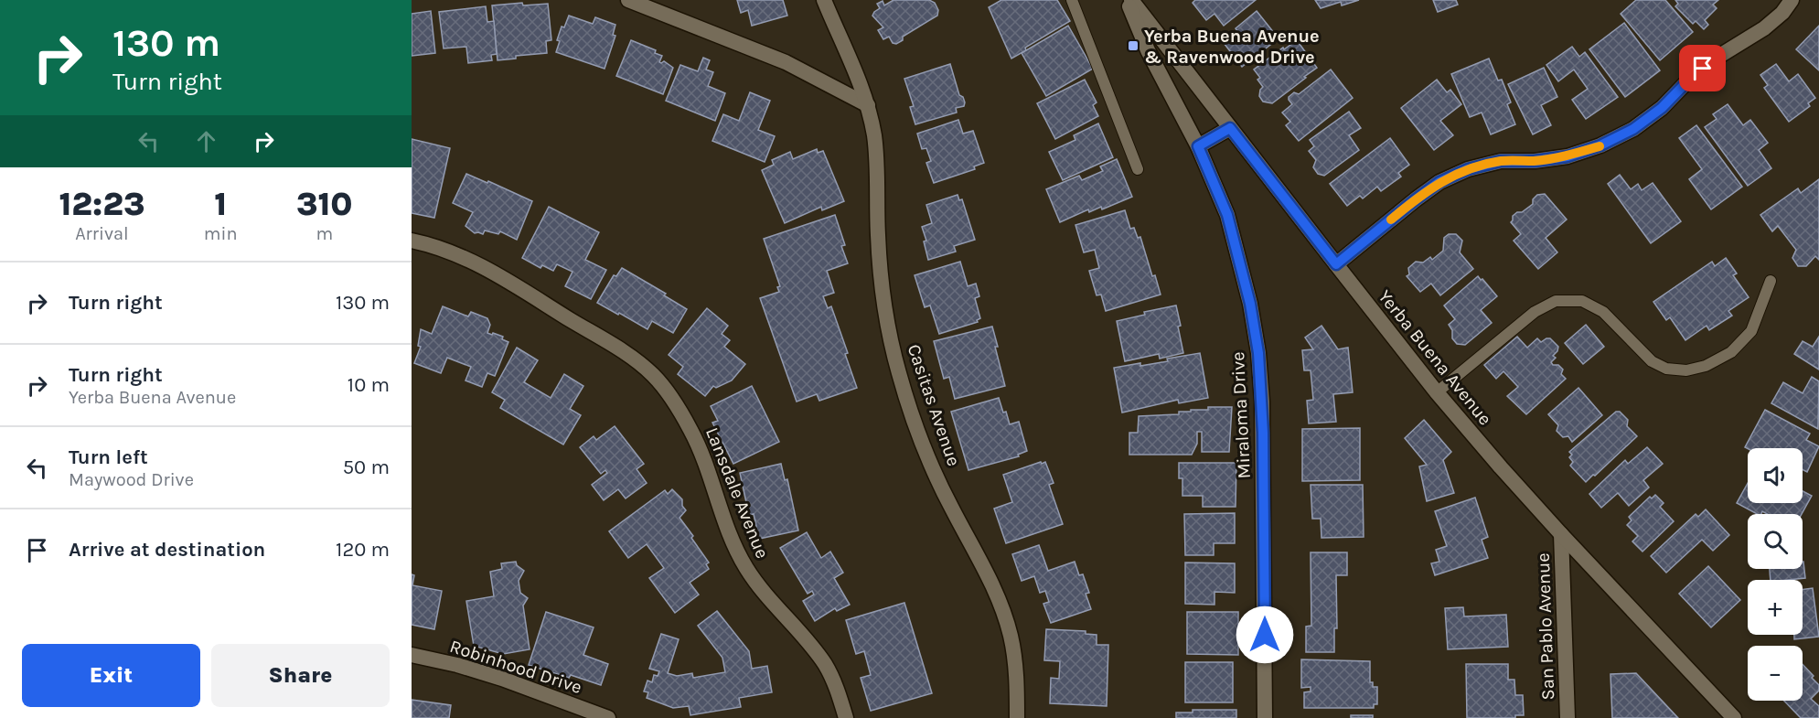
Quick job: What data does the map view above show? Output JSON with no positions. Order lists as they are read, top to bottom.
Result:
{
  "streets": {
    "street": [
      "Yerba Buena Avenue",
      "Casitas Avenue",
      "Miraloma Drive",
      "Lansdale Avenue",
      "San Pablo Avenue",
      "Robinhood Drive"
    ]
  },
  "crossings": [
    ["Yerba Buena Avenue", "San Pablo Avenue"]
  ],
  "places": {
    "transit": ["Yerba Buena Avenue & Ravenwood Drive"]
  },
  "page": {
    "turn": ["130 m", "Turn right"],
    "eta": [
      "12:23",
      "Arrival",
      "1",
      "min",
      "310",
      "m"
    ],
    "list": [
      {
        "name": "Turn right",
        "value": "130 m"
      },
      {
        "name": "Turn right",
        "note": "Yerba Buena Avenue",
        "value": "10 m"
      },
      {
        "name": "Turn left",
        "note": "Maywood Drive",
        "value": "50 m"
      },
      {
        "name": "Arrive at destination",
        "value": "120 m"
      }
    ],
    "map_buttons": ["+", "−"],
    "buttons": ["Exit", "Share"]
  }
}
